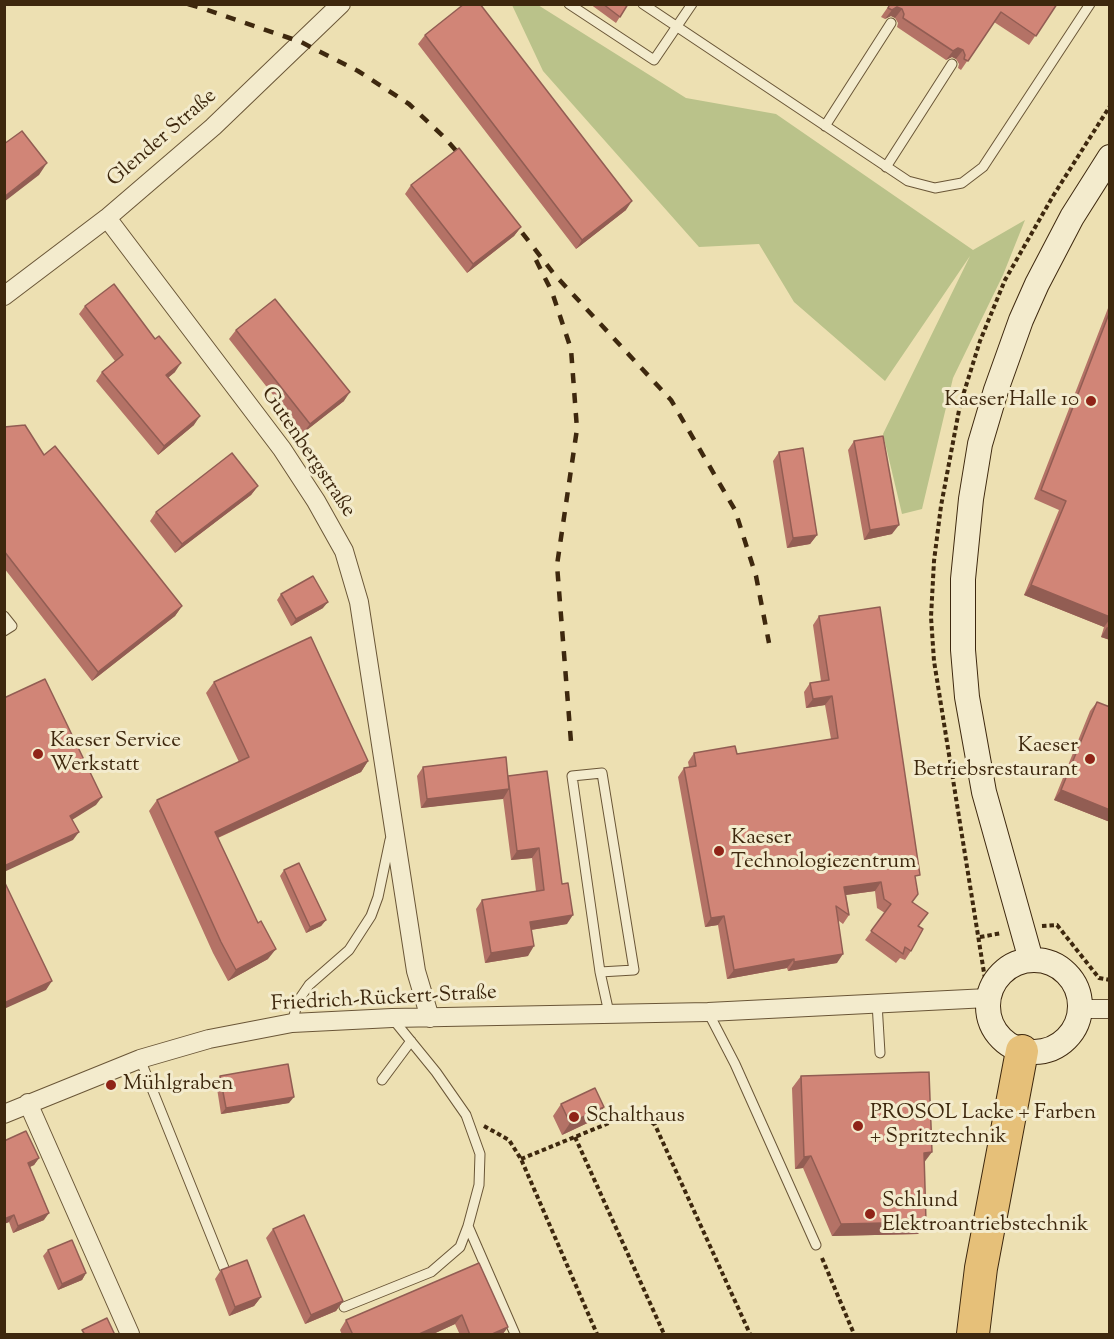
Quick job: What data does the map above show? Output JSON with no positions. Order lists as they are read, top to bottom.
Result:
{
  "streets": {
    "street": ["Glender Straße", "Gutenbergstraße", "Friedrich-Rückert-Straße"]
  },
  "crossings": [
    ["Glender Straße", "Gutenbergstraße"],
    ["Gutenbergstraße", "Friedrich-Rückert-Straße"]
  ],
  "places": [
    "Kaeser Halle 10",
    "Kaeser Service Werkstatt",
    "Kaeser Betriebsrestaurant",
    "Kaeser Technologiezentrum",
    "Mühlgraben",
    "Schalthaus",
    "PROSOL Lacke + Farben + Spritztechnik",
    "Schlund Elektroantriebstechnik"
  ]
}
